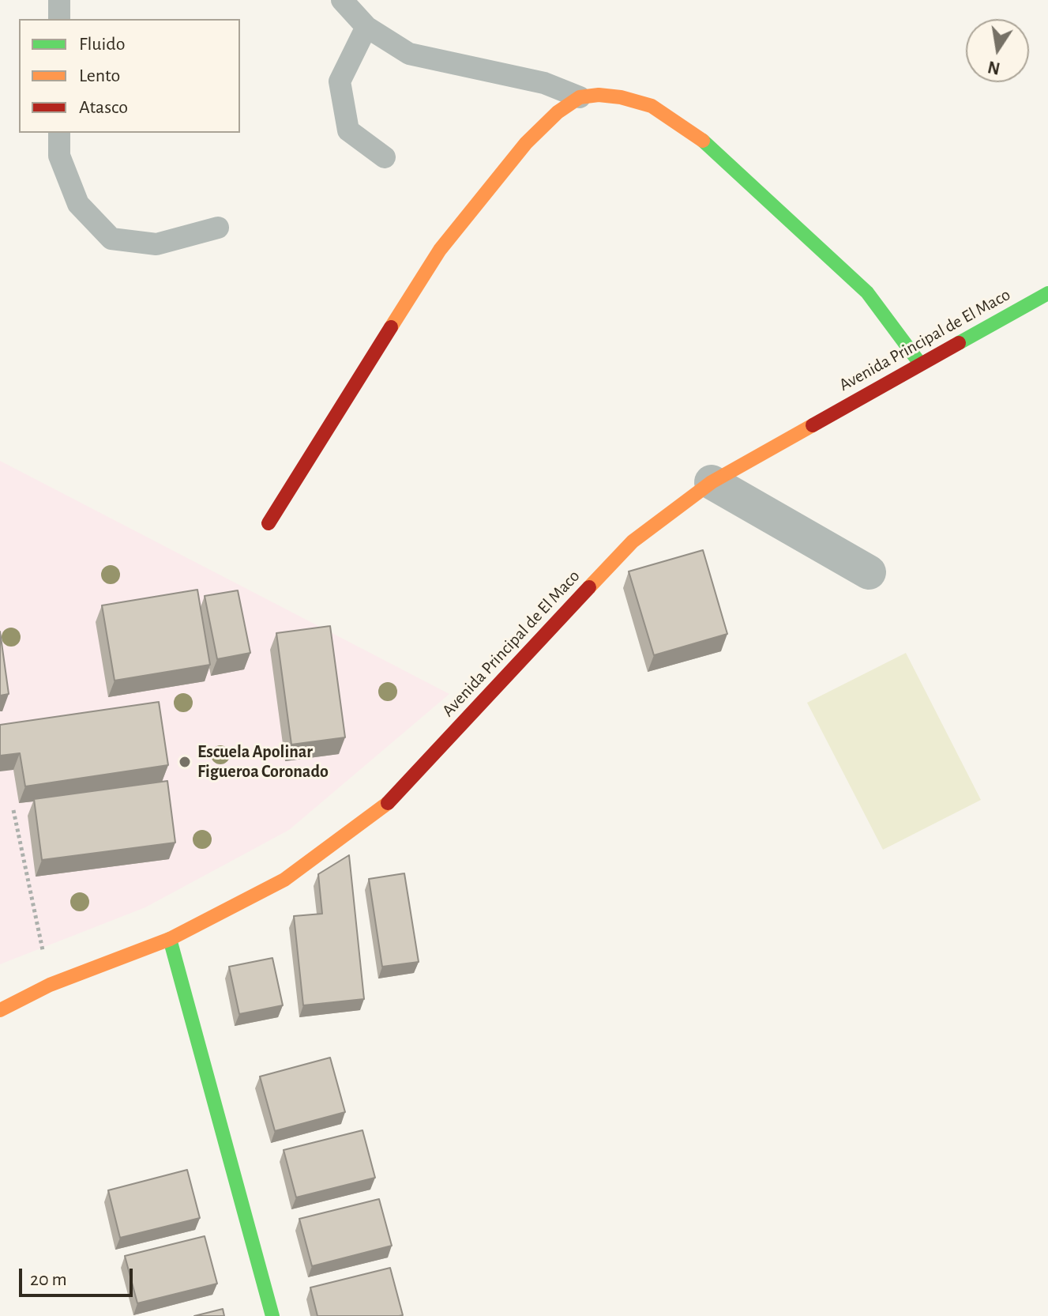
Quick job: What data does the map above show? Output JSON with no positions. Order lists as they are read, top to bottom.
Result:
{
  "streets": {
    "street": ["Avenida Principal de El Maco"]
  },
  "places": ["Escuela Apolinar Figueroa Coronado"],
  "legend": ["Fluido", "Lento", "Atasco"],
  "scale_bar": "20 m",
  "north": "bottom"
}
